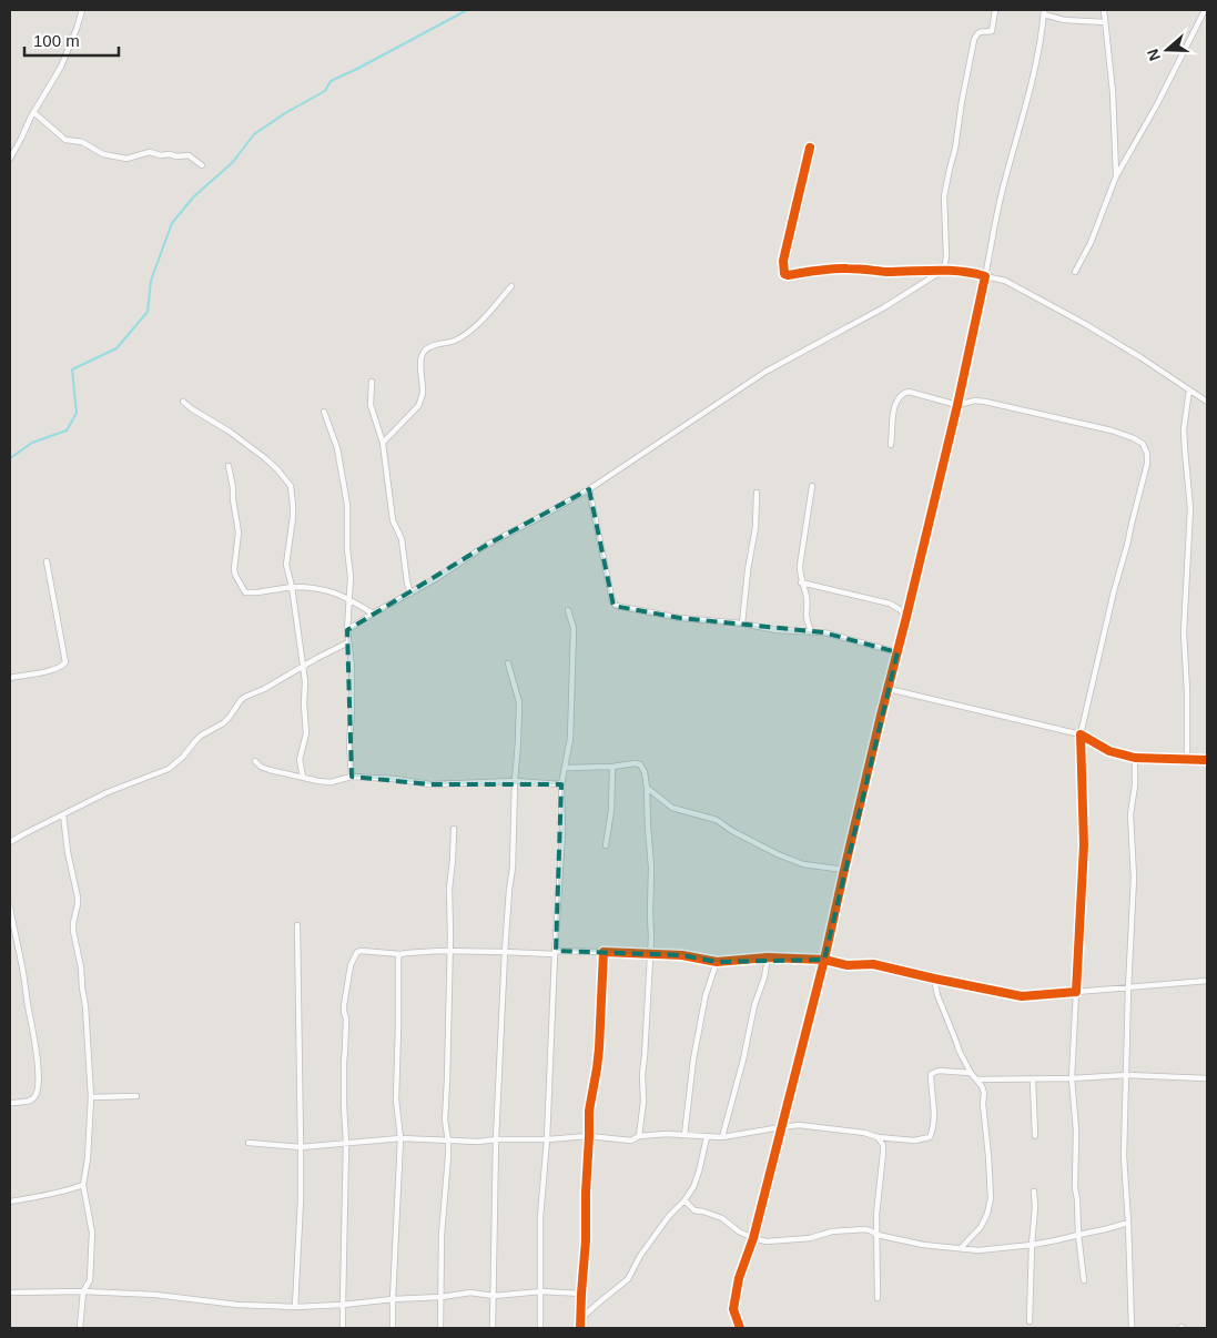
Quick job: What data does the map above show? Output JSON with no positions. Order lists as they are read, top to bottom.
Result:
{
  "scale_bar": "100 m",
  "north": "left"
}
